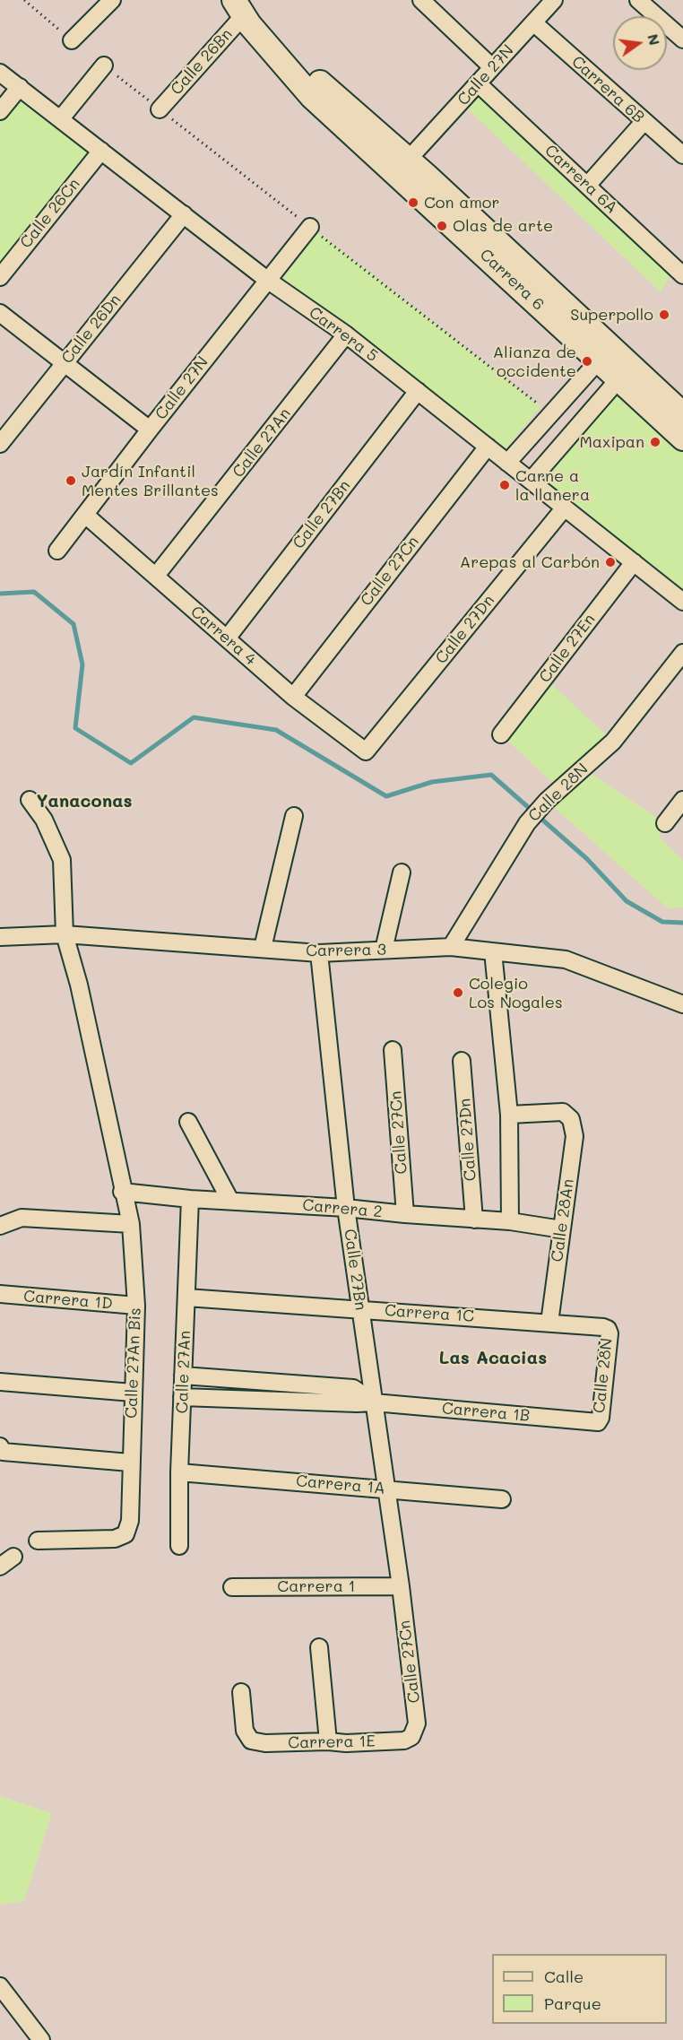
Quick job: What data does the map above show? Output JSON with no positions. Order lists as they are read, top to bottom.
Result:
{
  "streets": {
    "main road": ["Carrera 6"],
    "street": [
      "Calle 26Bn",
      "Calle 27N",
      "Carrera 6B",
      "Carrera 6A",
      "Calle 26Cn",
      "Calle 26Dn",
      "Carrera 5",
      "Calle 27An",
      "Calle 27Bn",
      "Calle 27Cn",
      "Calle 27Dn",
      "Carrera 4",
      "Calle 27En",
      "Calle 28N",
      "Carrera 3",
      "Carrera 2",
      "Calle 28An",
      "Carrera 1D",
      "Carrera 1C",
      "Calle 27An Bis",
      "Carrera 1B",
      "Carrera 1A",
      "Carrera 1",
      "Carrera 1E"
    ]
  },
  "crossings": [
    ["Calle 26Bn", "Carrera 6"],
    ["Calle 27N", "Carrera 6B"],
    ["Calle 27N", "Carrera 6A"],
    ["Calle 27N", "Carrera 6"],
    ["Calle 27N", "Carrera 5"],
    ["Calle 27N", "Carrera 4"],
    ["Calle 26Cn", "Carrera 5"],
    ["Calle 26Dn", "Carrera 5"],
    ["Carrera 5", "Calle 27An"],
    ["Carrera 5", "Calle 27Bn"],
    ["Carrera 5", "Calle 27Cn"],
    ["Carrera 5", "Calle 27Dn"],
    ["Carrera 5", "Calle 27En"],
    ["Calle 27An", "Carrera 4"],
    ["Calle 27An", "Carrera 2"],
    ["Calle 27An", "Carrera 1C"],
    ["Calle 27An", "Carrera 1B"],
    ["Calle 27An", "Carrera 1A"],
    ["Calle 27Bn", "Calle 27Cn"],
    ["Calle 27Bn", "Carrera 4"],
    ["Calle 27Bn", "Carrera 3"],
    ["Calle 27Bn", "Carrera 2"],
    ["Calle 27Bn", "Carrera 1C"],
    ["Calle 27Bn", "Carrera 1B"],
    ["Calle 27Bn", "Carrera 1A"],
    ["Calle 27Bn", "Carrera 1"],
    ["Calle 27Cn", "Carrera 4"],
    ["Calle 27Cn", "Carrera 2"],
    ["Calle 27Cn", "Carrera 1"],
    ["Calle 27Cn", "Carrera 1E"],
    ["Calle 27Dn", "Carrera 4"],
    ["Calle 27Dn", "Carrera 2"],
    ["Calle 28N", "Carrera 3"],
    ["Calle 28N", "Carrera 1C"],
    ["Calle 28N", "Carrera 1B"],
    ["Carrera 2", "Calle 28An"],
    ["Carrera 2", "Calle 27An Bis"],
    ["Calle 28An", "Carrera 1C"],
    ["Carrera 1D", "Calle 27An Bis"]
  ],
  "districts": ["Yanaconas", "Las Acacias"],
  "places": [
    "Con amor",
    "Olas de arte",
    "Superpollo",
    "Alianza de occidente",
    "Maxipan",
    "Jardín Infantil Mentes Brillantes",
    "Carne a la llanera",
    "Arepas al Carbón",
    "Colegio Los Nogales"
  ],
  "legend": ["Calle", "Parque"],
  "north": "right"
}
